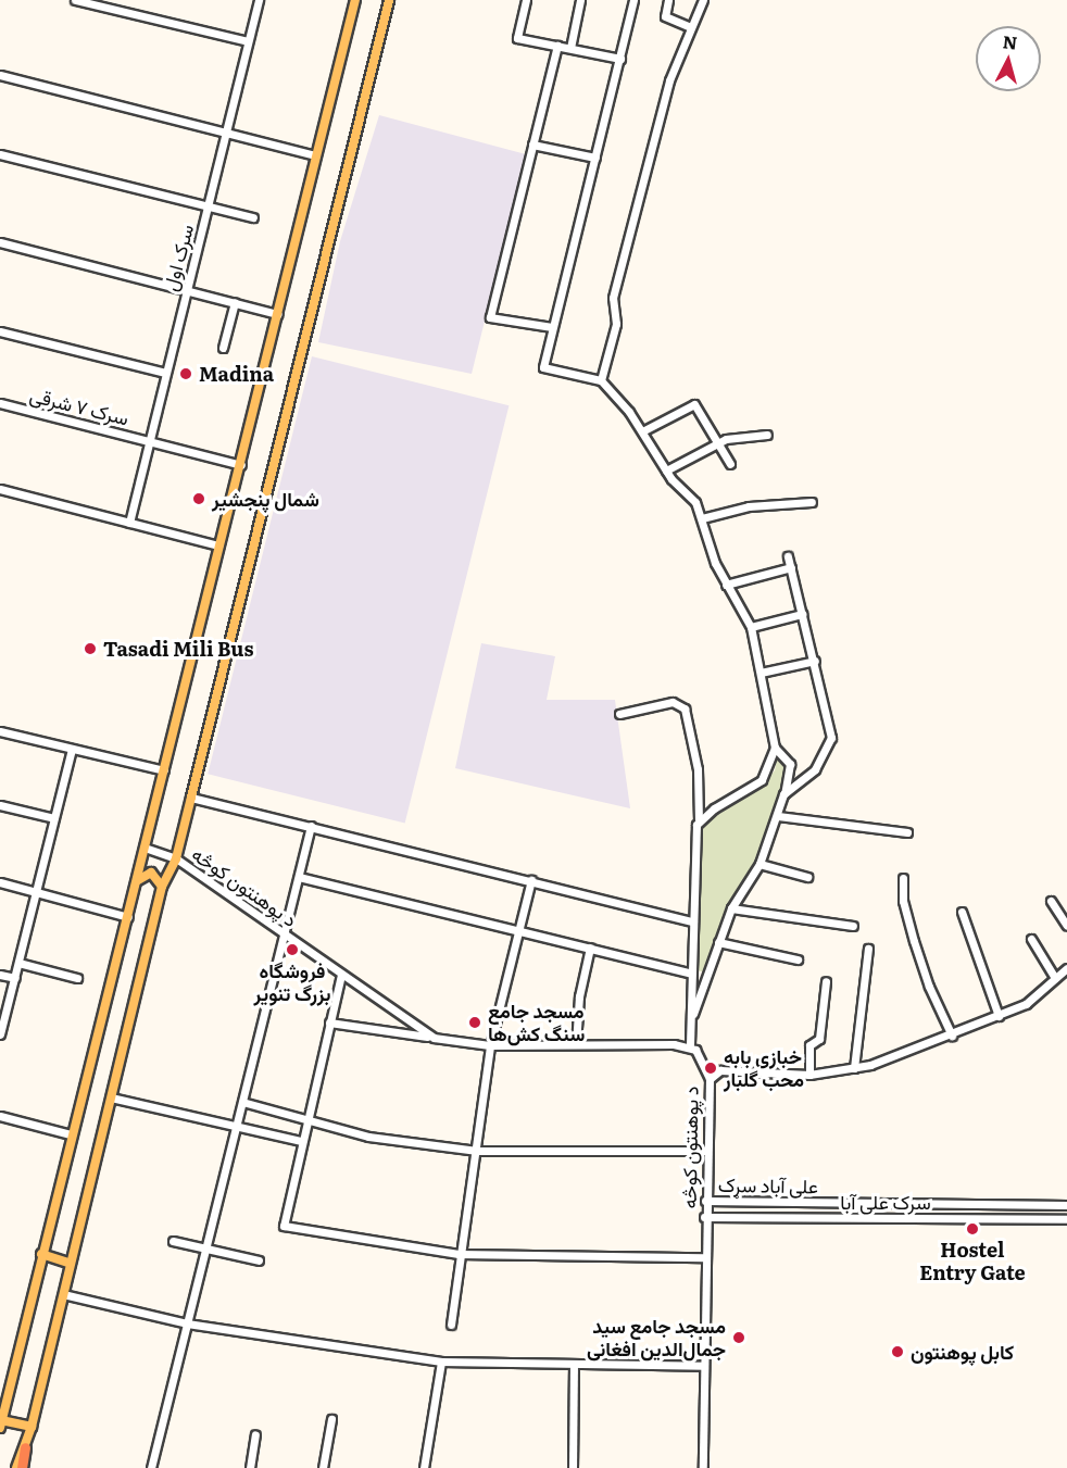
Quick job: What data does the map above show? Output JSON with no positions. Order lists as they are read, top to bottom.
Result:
{
  "streets": {
    "street": [
      "سرک‌ اول",
      "سرک ۷ شرقی",
      "د پوهنتون کوڅه",
      "علی آباد سړک",
      "سرک علی آبا"
    ]
  },
  "crossings": [
    ["سرک‌ اول", "سرک ۷ شرقی"],
    ["د پوهنتون کوڅه", "علی آباد سړک"],
    ["د پوهنتون کوڅه", "سرک علی آبا"]
  ],
  "places": [
    "Madina",
    "شمال پنجشیر",
    "Tasadi Mili Bus",
    "فروشگاه بزرگ تنویر",
    "مسجد جامع سنگ کش‌ها",
    "خبازی بابه محب گلبار",
    "Hostel Entry Gate",
    "مسجد جامع سید جمال‌الدین افغانی",
    "کابل پوهنتون"
  ],
  "north": "top"
}
